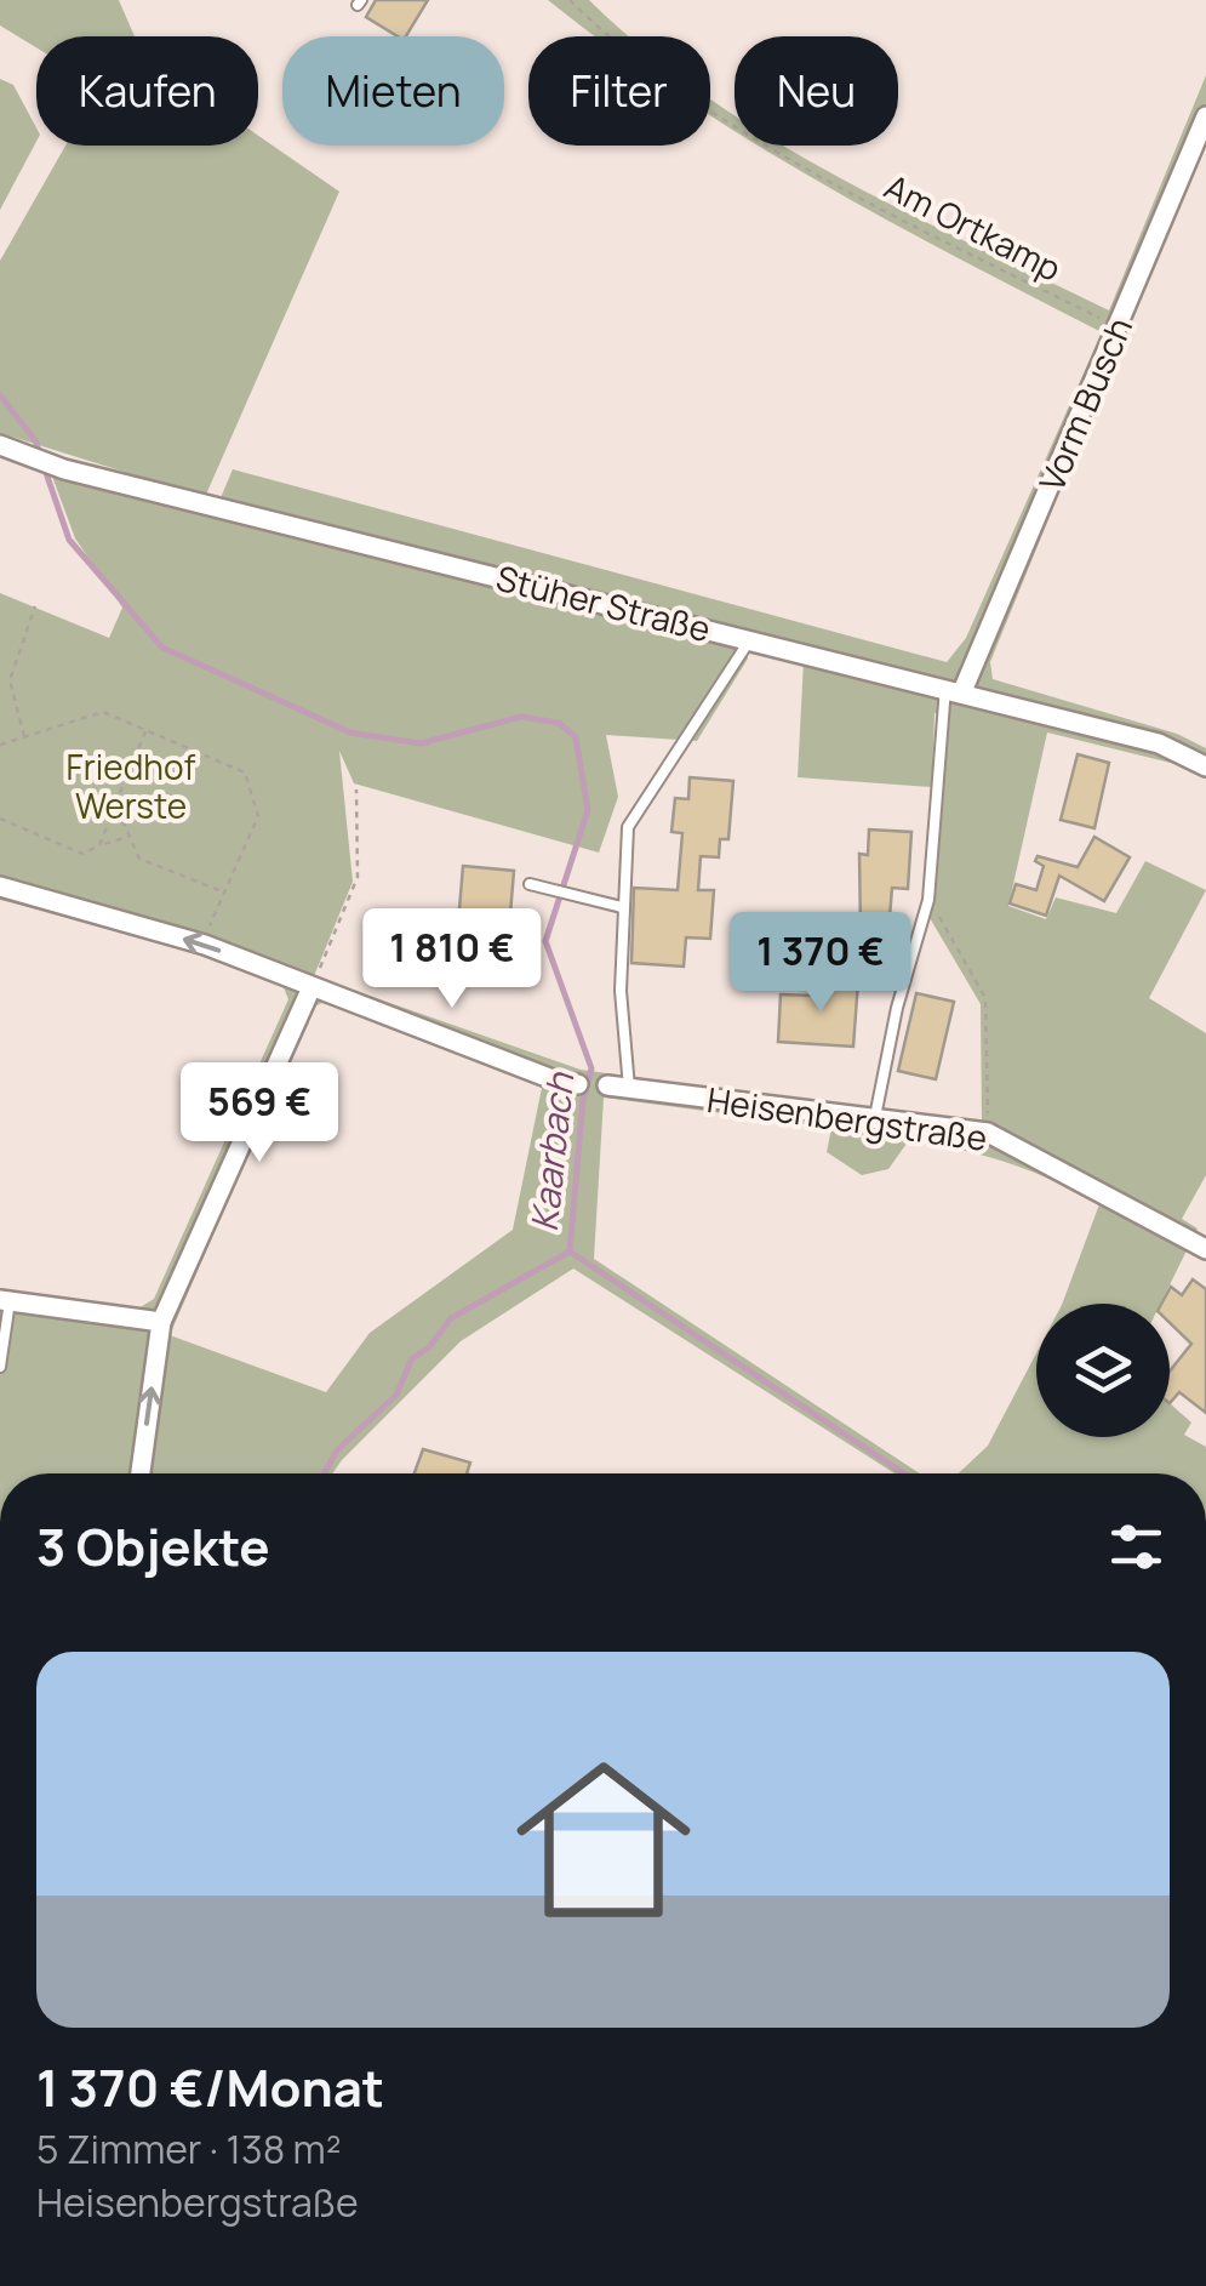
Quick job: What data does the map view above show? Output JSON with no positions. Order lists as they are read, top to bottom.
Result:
{
  "streets": {
    "street": ["Vorm Busch", "Stüher Straße", "Heisenbergstraße"],
    "path": ["Am Ortkamp"]
  },
  "crossings": [
    ["Am Ortkamp", "Vorm Busch"],
    ["Vorm Busch", "Stüher Straße"]
  ],
  "water": ["Kaarbach"],
  "parks": ["Friedhof Werste"],
  "page": {
    "chip": [
      "Kaufen",
      "Mieten",
      "Filter",
      "Neu"
    ],
    "price": ["1 810 €", "1 370 €", "569 €"],
    "heading": "3 Objekte",
    "list": [
      {
        "name": "1 370 €/Monat",
        "note": "5 Zimmer · 138 m² · Heisenbergstraße"
      }
    ]
  }
}
